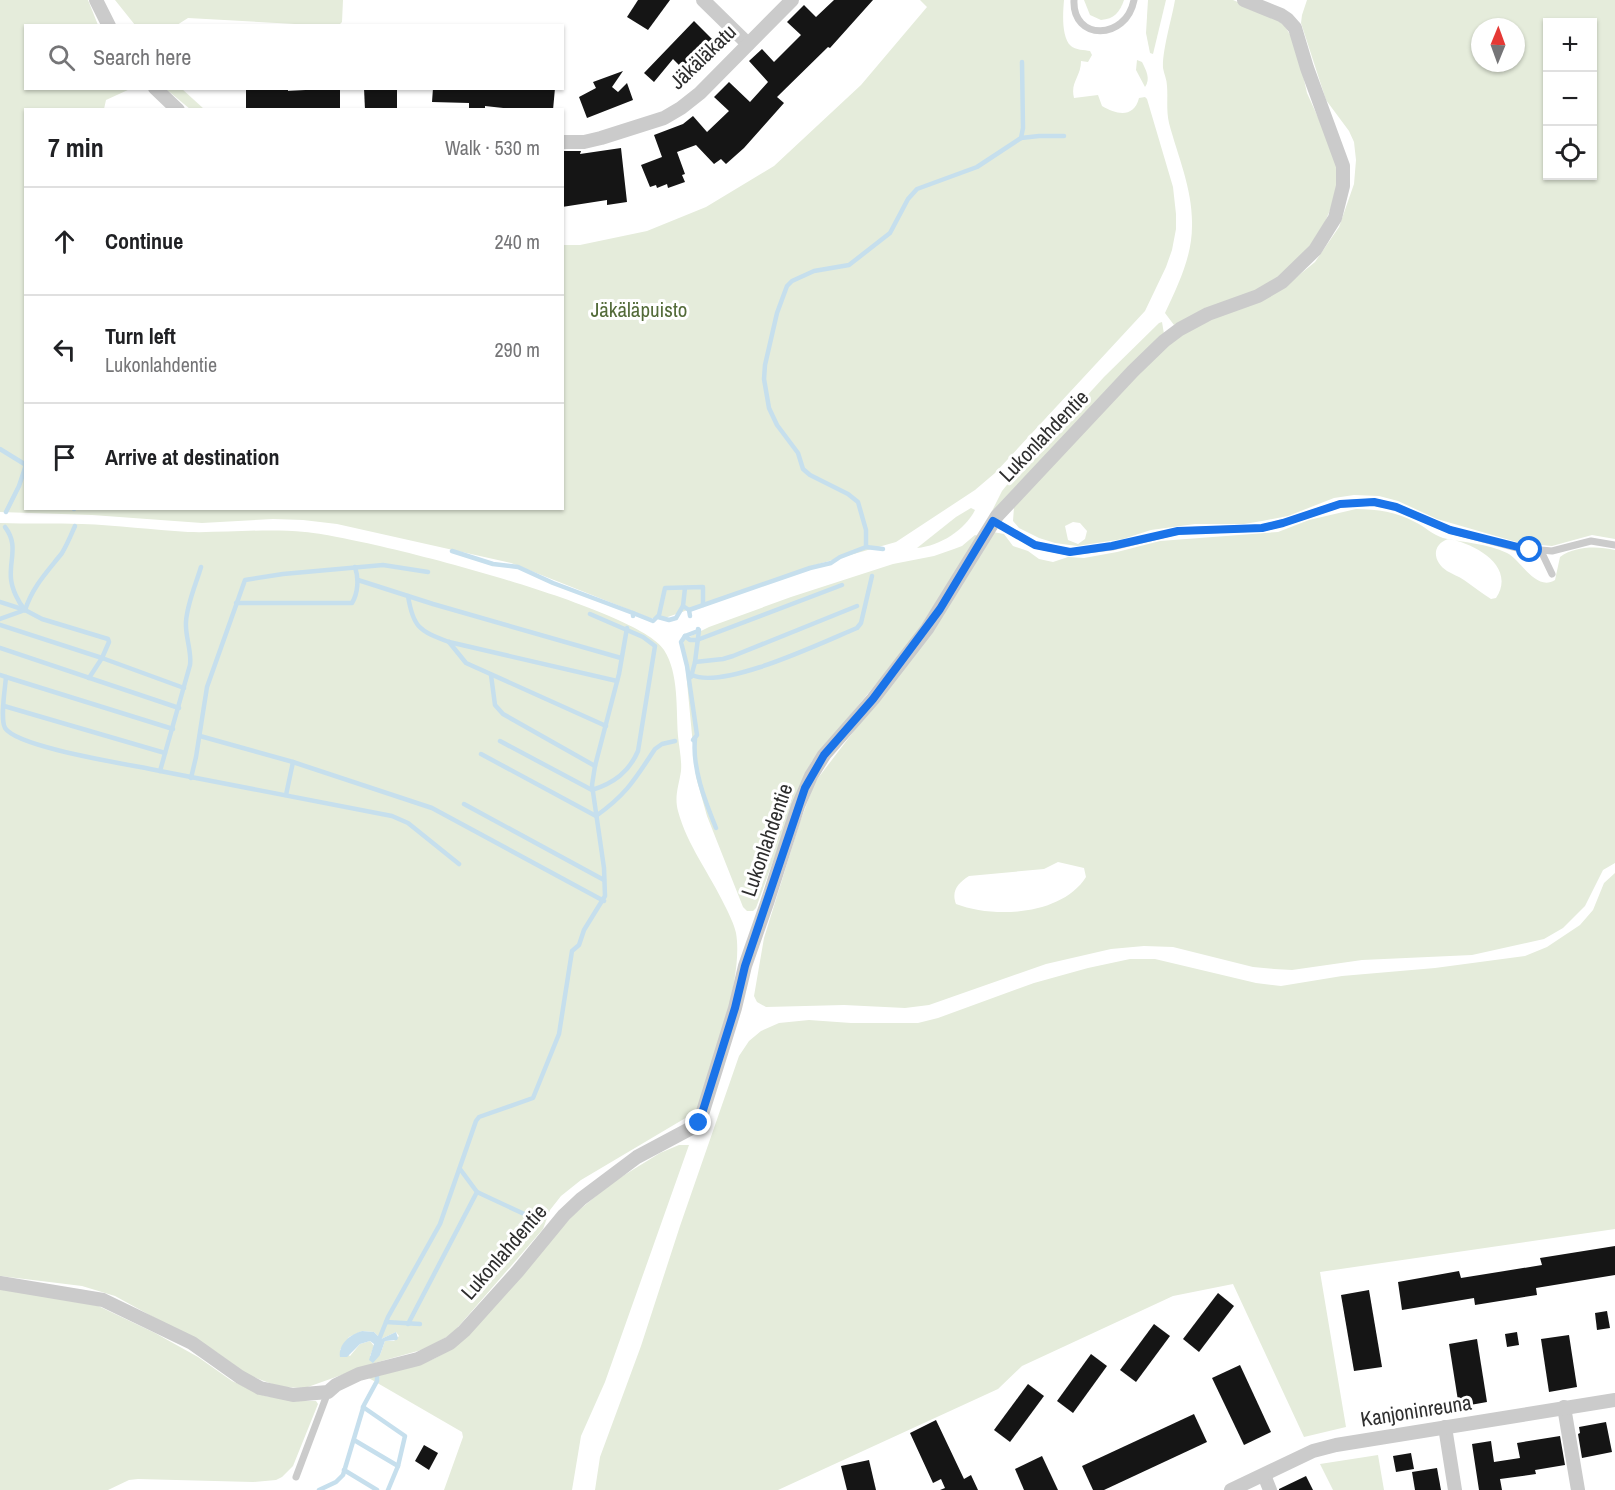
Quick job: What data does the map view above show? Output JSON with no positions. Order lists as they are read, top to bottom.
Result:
{
  "streets": {
    "street": ["Jäkäläkatu", "Lukonlahdentie", "Kanjoninreuna"]
  },
  "parks": ["Jäkäläpuisto"],
  "north": "top",
  "page": {
    "map_buttons": ["+", "−"],
    "search": "Search here",
    "heading": ["7 min", "Walk · 530 m"],
    "list": [
      ["Continue", "240 m"],
      ["Turn left", "Lukonlahdentie", "290 m"],
      "Arrive at destination"
    ]
  }
}
